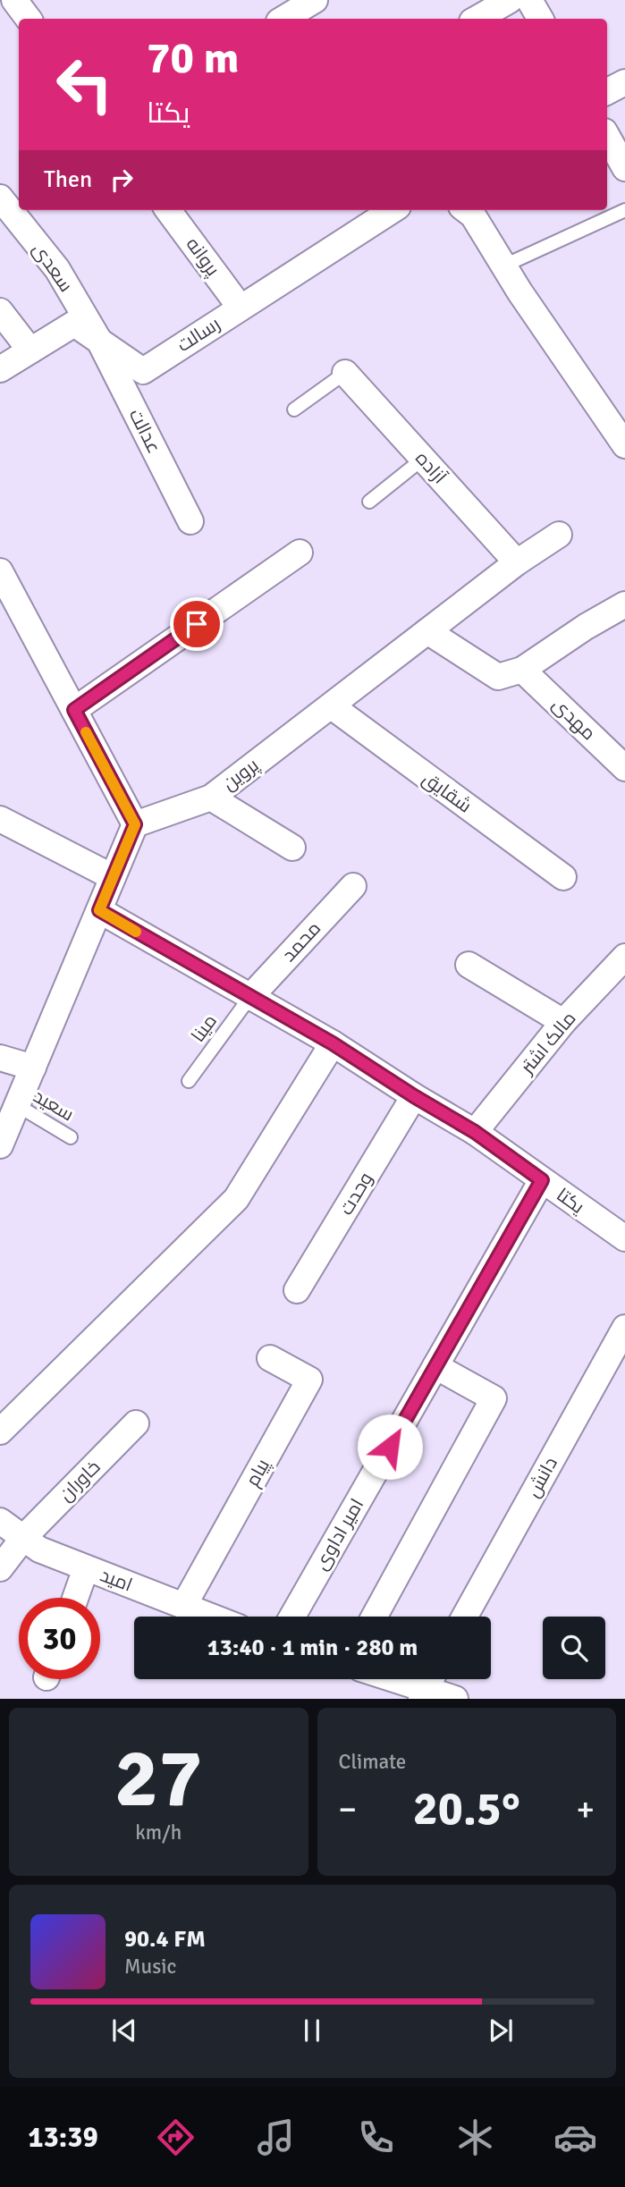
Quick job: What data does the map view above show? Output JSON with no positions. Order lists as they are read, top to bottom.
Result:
{
  "streets": {
    "street": [
      "پروانه",
      "سعدی",
      "رسالت",
      "عدالت",
      "آزاده",
      "مهدی",
      "پروین",
      "شقایق",
      "محمد",
      "مالک اشتر",
      "وحدت",
      "یکتا",
      "پیام",
      "دانش",
      "خاوران",
      "امیر اداوی",
      "امید"
    ],
    "lane": ["مینا", "سعید"]
  },
  "crossings": [
    ["پروانه", "رسالت"],
    ["سعدی", "رسالت"],
    ["سعدی", "عدالت"],
    ["رسالت", "عدالت"],
    ["آزاده", "پروین"],
    ["پروین", "شقایق"],
    ["محمد", "مینا"],
    ["محمد", "یکتا"],
    ["مینا", "یکتا"],
    ["مالک اشتر", "یکتا"],
    ["وحدت", "یکتا"],
    ["یکتا", "امیر اداوی"],
    ["پیام", "امید"],
    ["خاوران", "امید"]
  ],
  "page": {
    "turn": ["70 m", "یکتا"],
    "then": "Then",
    "limit": "30",
    "trip": "13:40 · 1 min · 280 m",
    "tile": [
      ["27", "km/h"],
      "Climate"
    ],
    "heat": ["−", "20.5°", "+"],
    "song": ["90.4 FM", "Music"],
    "tabs": "13:39"
  }
}
